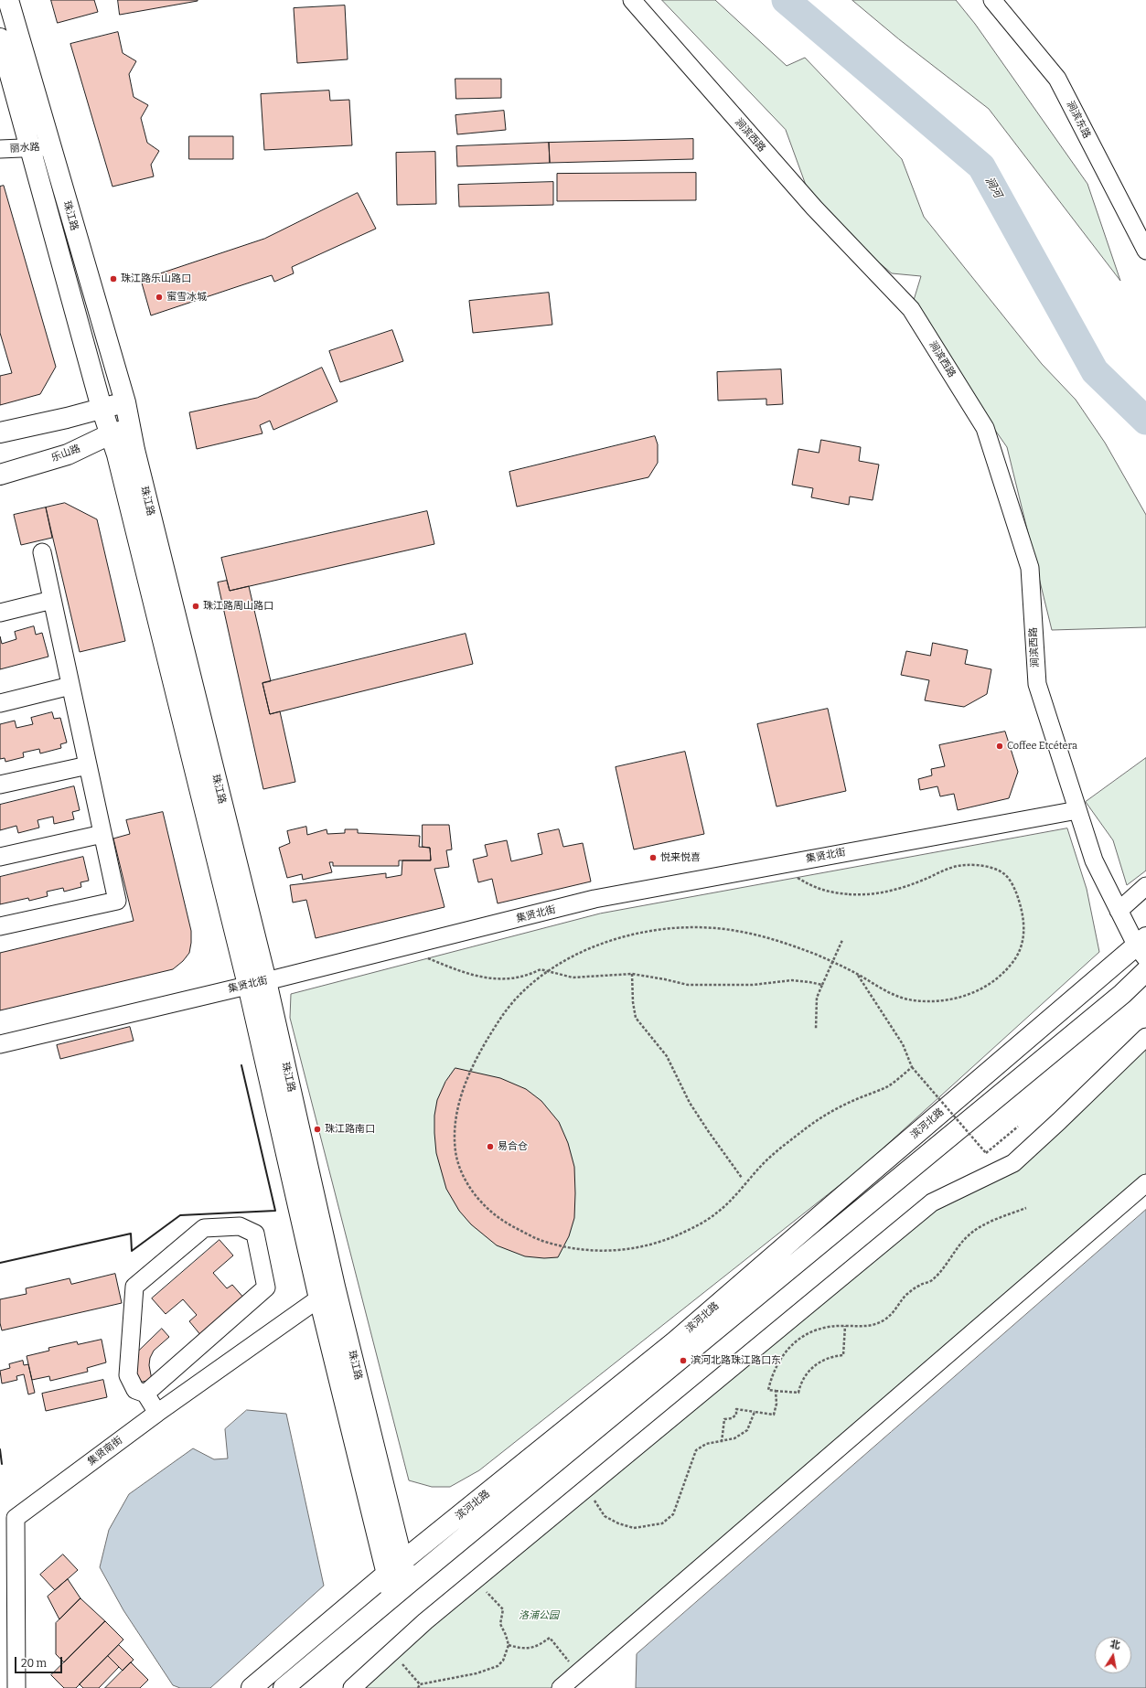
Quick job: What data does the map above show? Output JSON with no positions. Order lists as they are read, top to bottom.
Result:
{
  "streets": {
    "main road": ["珠江路", "乐山路", "滨河北路"],
    "street": [
      "涧滨东路",
      "涧滨西路",
      "丽水路",
      "集贤北街",
      "集贤南街"
    ]
  },
  "crossings": [
    ["涧滨西路", "集贤北街"],
    ["涧滨西路", "滨河北路"],
    ["丽水路", "珠江路"],
    ["珠江路", "乐山路"],
    ["珠江路", "集贤北街"],
    ["珠江路", "滨河北路"],
    ["珠江路", "集贤南街"]
  ],
  "water": ["涧河"],
  "parks": ["洛浦公园"],
  "places": [
    "珠江路乐山路口",
    "蜜雪冰城",
    "珠江路周山路口",
    "Coffee Etcétera",
    "悦来悦喜",
    "珠江路南口",
    "易合仓",
    "滨河北路珠江路口东"
  ],
  "scale_bar": "20 m",
  "north": "top"
}
